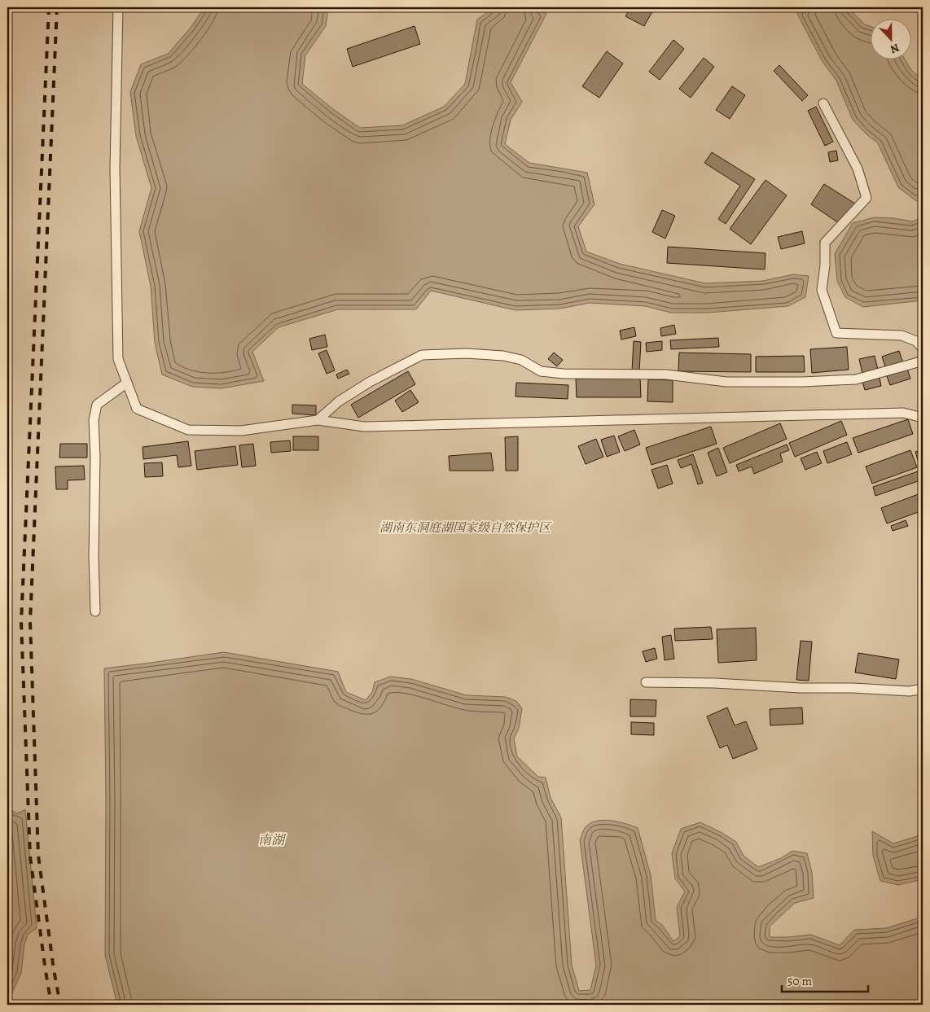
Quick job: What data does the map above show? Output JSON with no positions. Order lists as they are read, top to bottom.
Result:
{
  "water": ["南湖"],
  "parks": ["湖南东洞庭湖国家级自然保护区"],
  "scale_bar": "50 m",
  "north": "bottom"
}
